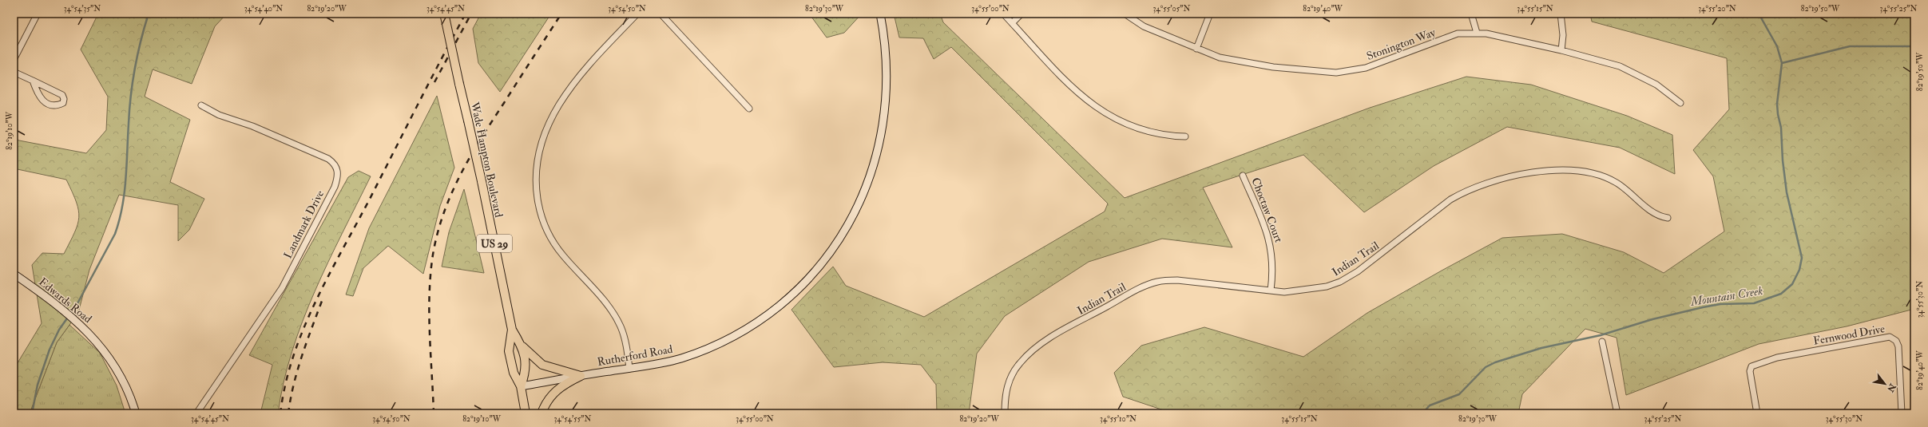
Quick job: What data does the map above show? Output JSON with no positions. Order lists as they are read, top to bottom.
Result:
{
  "streets": {
    "main road": ["Wade Hampton Boulevard", "US 29"],
    "street": [
      "Stonington Way",
      "Choctaw Court",
      "Landmark Drive",
      "Indian Trail",
      "Edwards Road",
      "Fernwood Drive",
      "Rutherford Road"
    ]
  },
  "crossings": [
    ["Wade Hampton Boulevard", "Rutherford Road"],
    ["Choctaw Court", "Indian Trail"]
  ],
  "water": ["Mountain Creek"],
  "north": "bottom right",
  "coordinates": [
    "34°54'35\"N",
    "34°54'40\"N",
    "82°19'20\"W",
    "34°54'45\"N",
    "34°54'50\"N",
    "82°19'30\"W",
    "34°55'00\"N",
    "34°55'05\"N",
    "82°19'40\"W",
    "34°55'15\"N",
    "34°55'20\"N",
    "82°19'50\"W",
    "34°55'25\"N",
    "82°19'10\"W",
    "34°55'30\"N",
    "34°54'55\"N",
    "34°55'10\"N"
  ]
}
